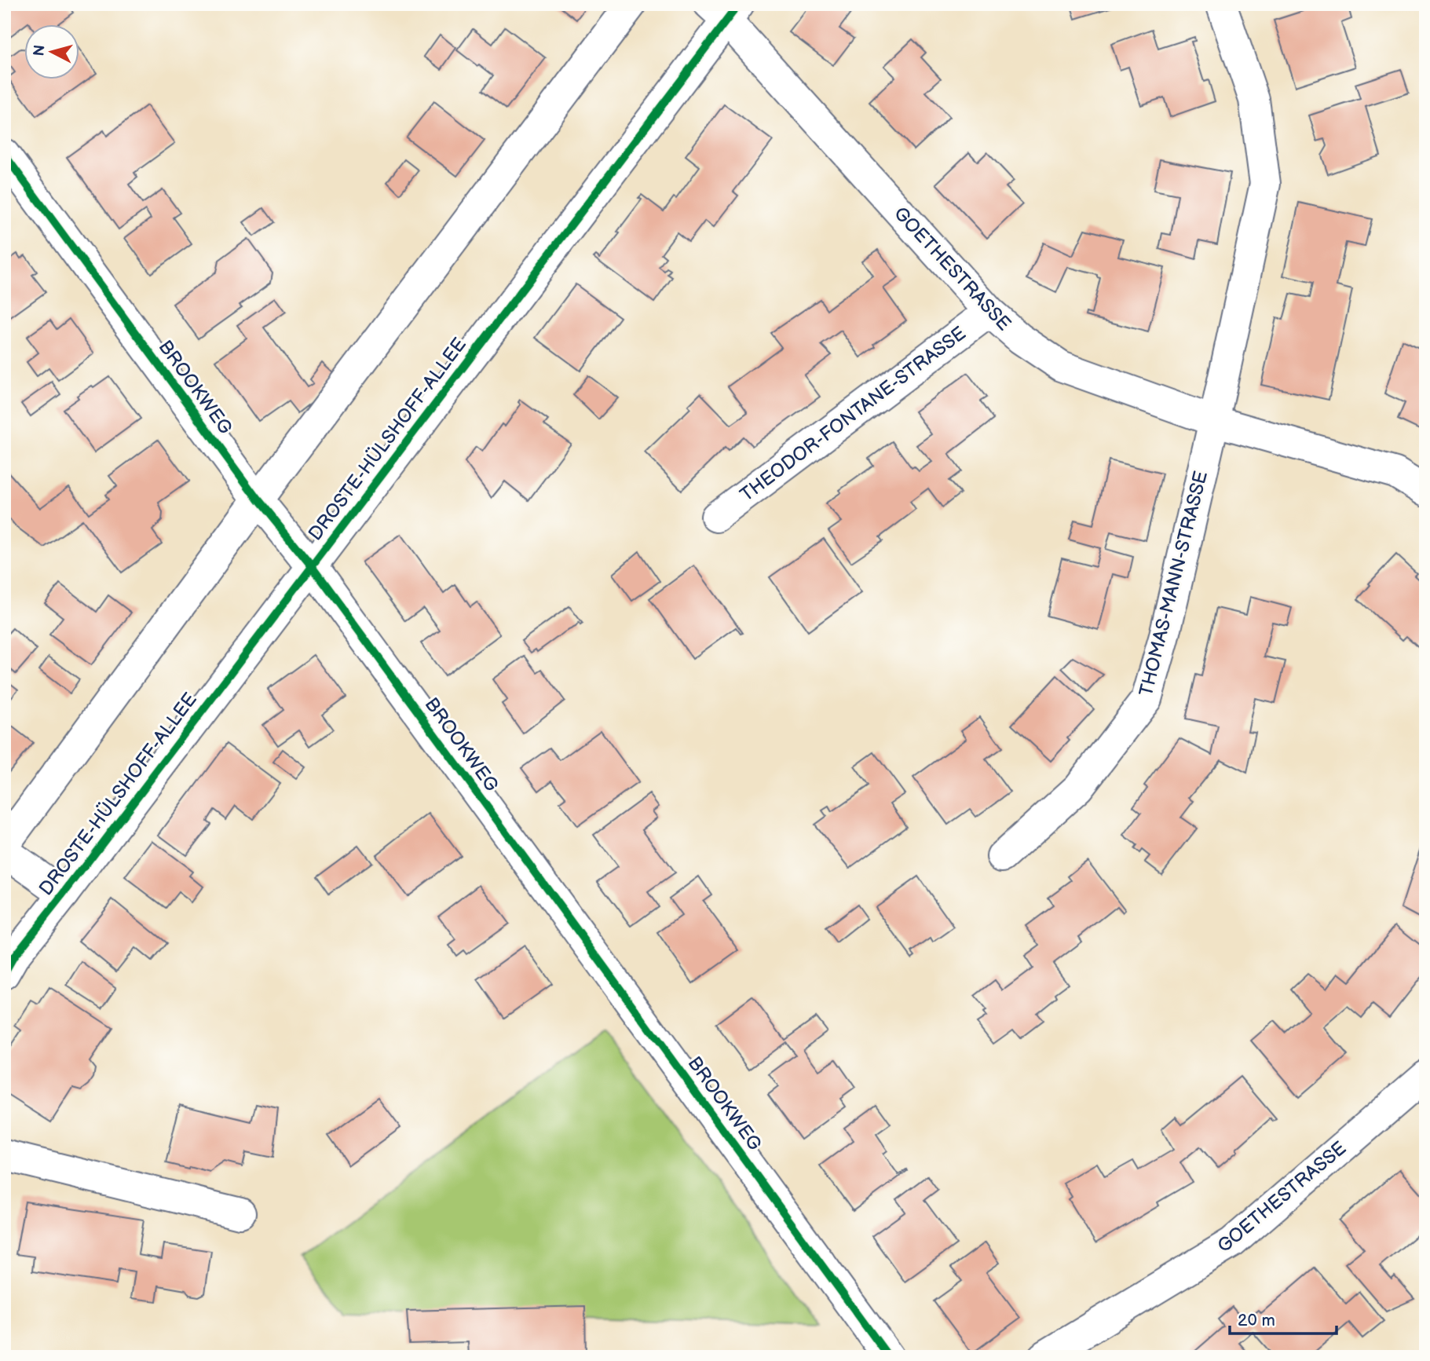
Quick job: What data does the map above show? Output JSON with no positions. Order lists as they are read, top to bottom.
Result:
{
  "streets": {
    "street": [
      "GOETHESTRASSE",
      "BROOKWEG",
      "THEODOR-FONTANE-STRASSE",
      "DROSTE-HÜLSHOFF-ALLEE",
      "THOMAS-MANN-STRASSE"
    ]
  },
  "crossings": [
    ["GOETHESTRASSE", "THEODOR-FONTANE-STRASSE"],
    ["GOETHESTRASSE", "DROSTE-HÜLSHOFF-ALLEE"],
    ["GOETHESTRASSE", "THOMAS-MANN-STRASSE"],
    ["BROOKWEG", "DROSTE-HÜLSHOFF-ALLEE"]
  ],
  "scale_bar": "20 m",
  "north": "left"
}
